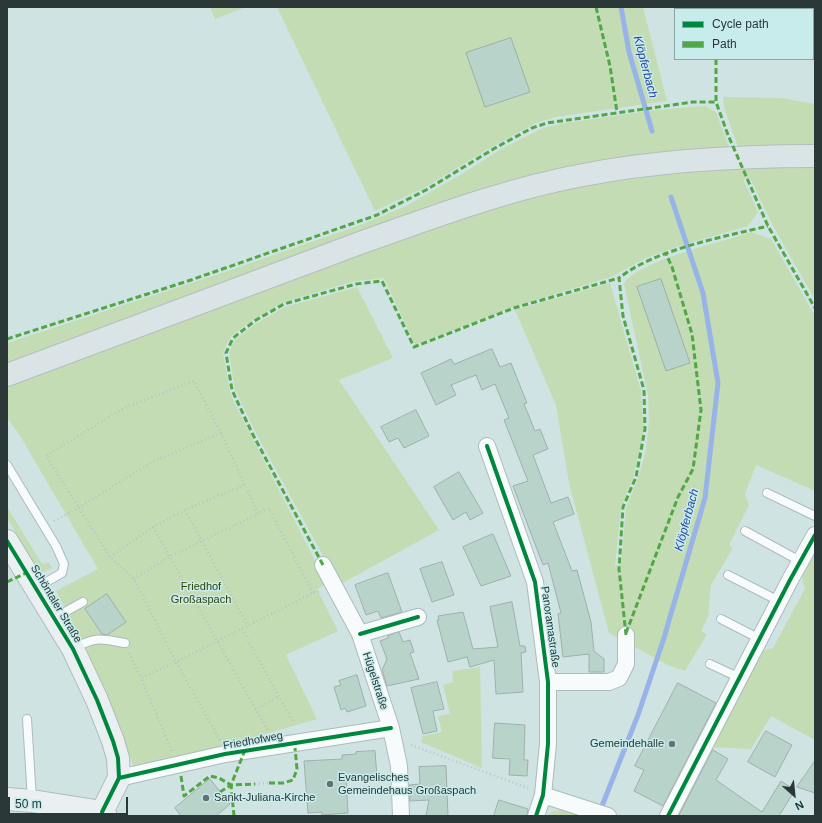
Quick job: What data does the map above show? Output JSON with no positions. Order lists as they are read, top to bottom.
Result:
{
  "streets": {
    "street": [
      "Schöntaler Straße",
      "Panoramastraße",
      "Hügelstraße",
      "Friedhofweg"
    ]
  },
  "crossings": [
    ["Schöntaler Straße", "Friedhofweg"],
    ["Hügelstraße", "Friedhofweg"]
  ],
  "water": ["Klöpferbach"],
  "parks": ["Friedhof Großaspach"],
  "places": ["Gemeindehalle", "Evangelisches Gemeindehaus Großaspach", "Sankt-Juliana-Kirche"],
  "legend": ["Cycle path", "Path"],
  "scale_bar": "50 m",
  "north": "bottom right"
}
